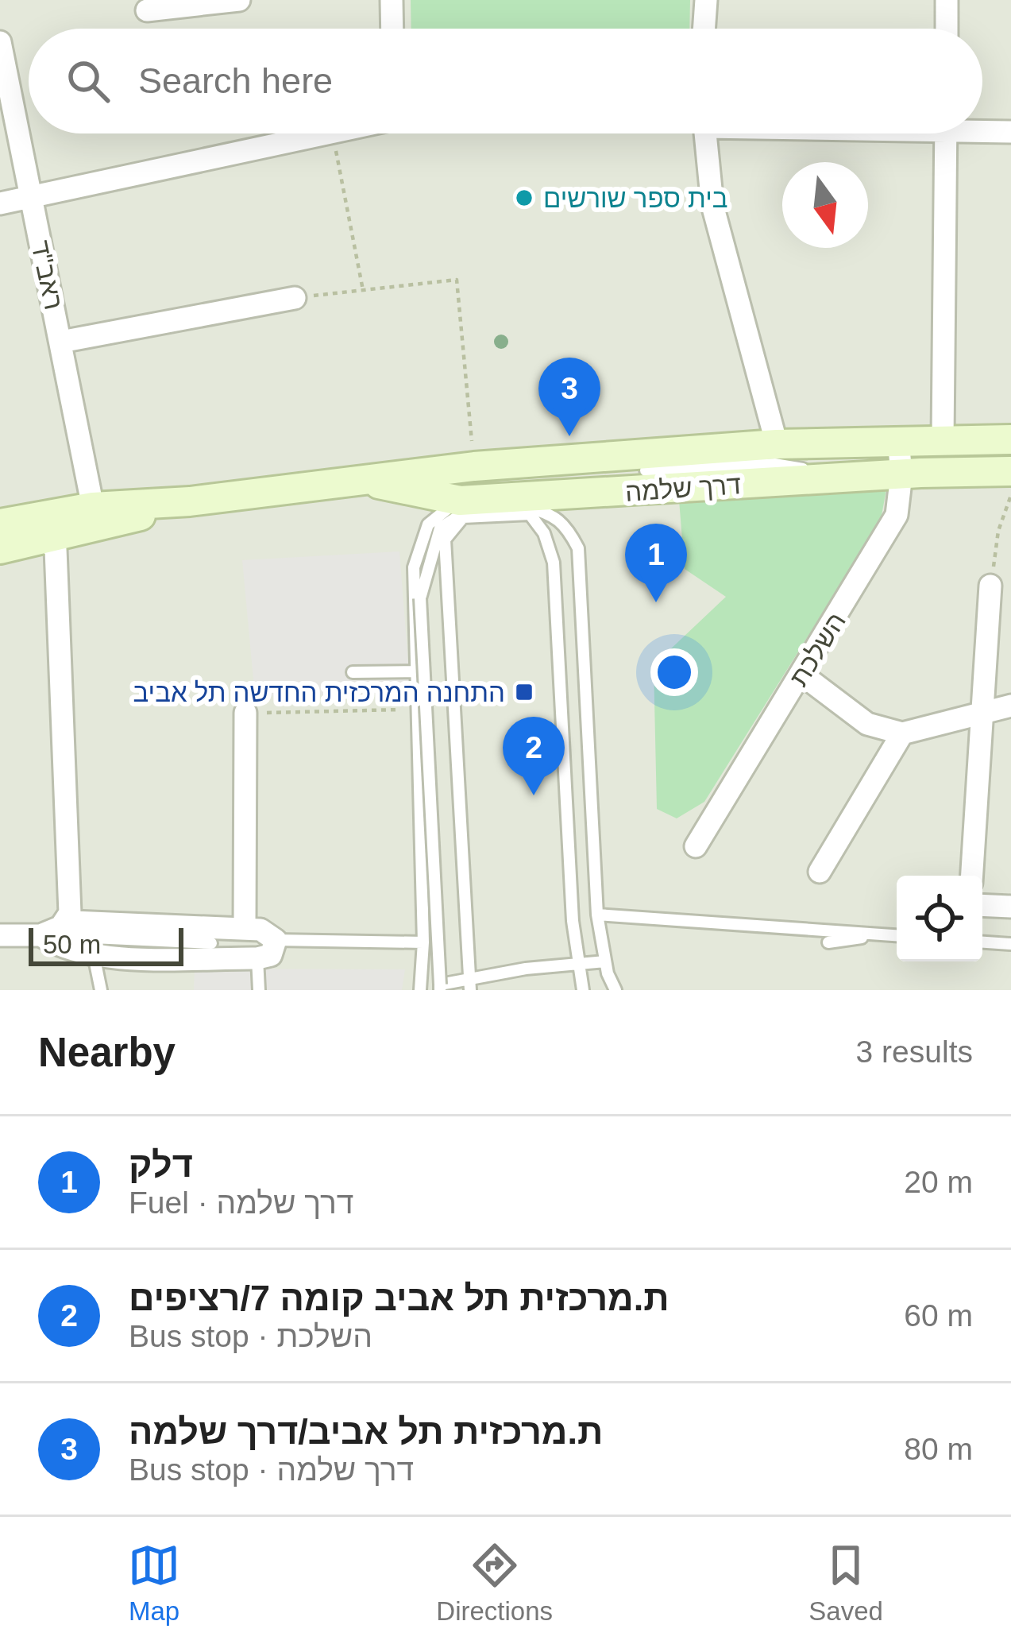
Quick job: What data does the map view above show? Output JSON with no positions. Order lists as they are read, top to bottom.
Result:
{
  "streets": {
    "street": ["ראב\"ד", "דרך שלמה", "השלכת"]
  },
  "crossings": [
    ["ראב\"ד", "דרך שלמה"],
    ["דרך שלמה", "השלכת"]
  ],
  "places": {
    "other": ["בית ספר שורשים"],
    "transit": ["התחנה המרכזית החדשה תל אביב"]
  },
  "scale_bar": "50 m",
  "north": "bottom",
  "page": {
    "search": "Search here",
    "pins": ["3", "1", "2"],
    "scale": "50 m",
    "heading": ["Nearby", "3 results"],
    "list": [
      {
        "mark": "1",
        "name": "דלק",
        "note": "Fuel · דרך שלמה",
        "value": "20 m"
      },
      {
        "mark": "2",
        "name": "ת.מרכזית תל אביב קומה 7/רציפים",
        "note": "Bus stop · השלכת",
        "value": "60 m"
      },
      {
        "mark": "3",
        "name": "ת.מרכזית תל אביב/דרך שלמה",
        "note": "Bus stop · דרך שלמה",
        "value": "80 m"
      }
    ],
    "nav": ["Map", "Directions", "Saved"]
  }
}
